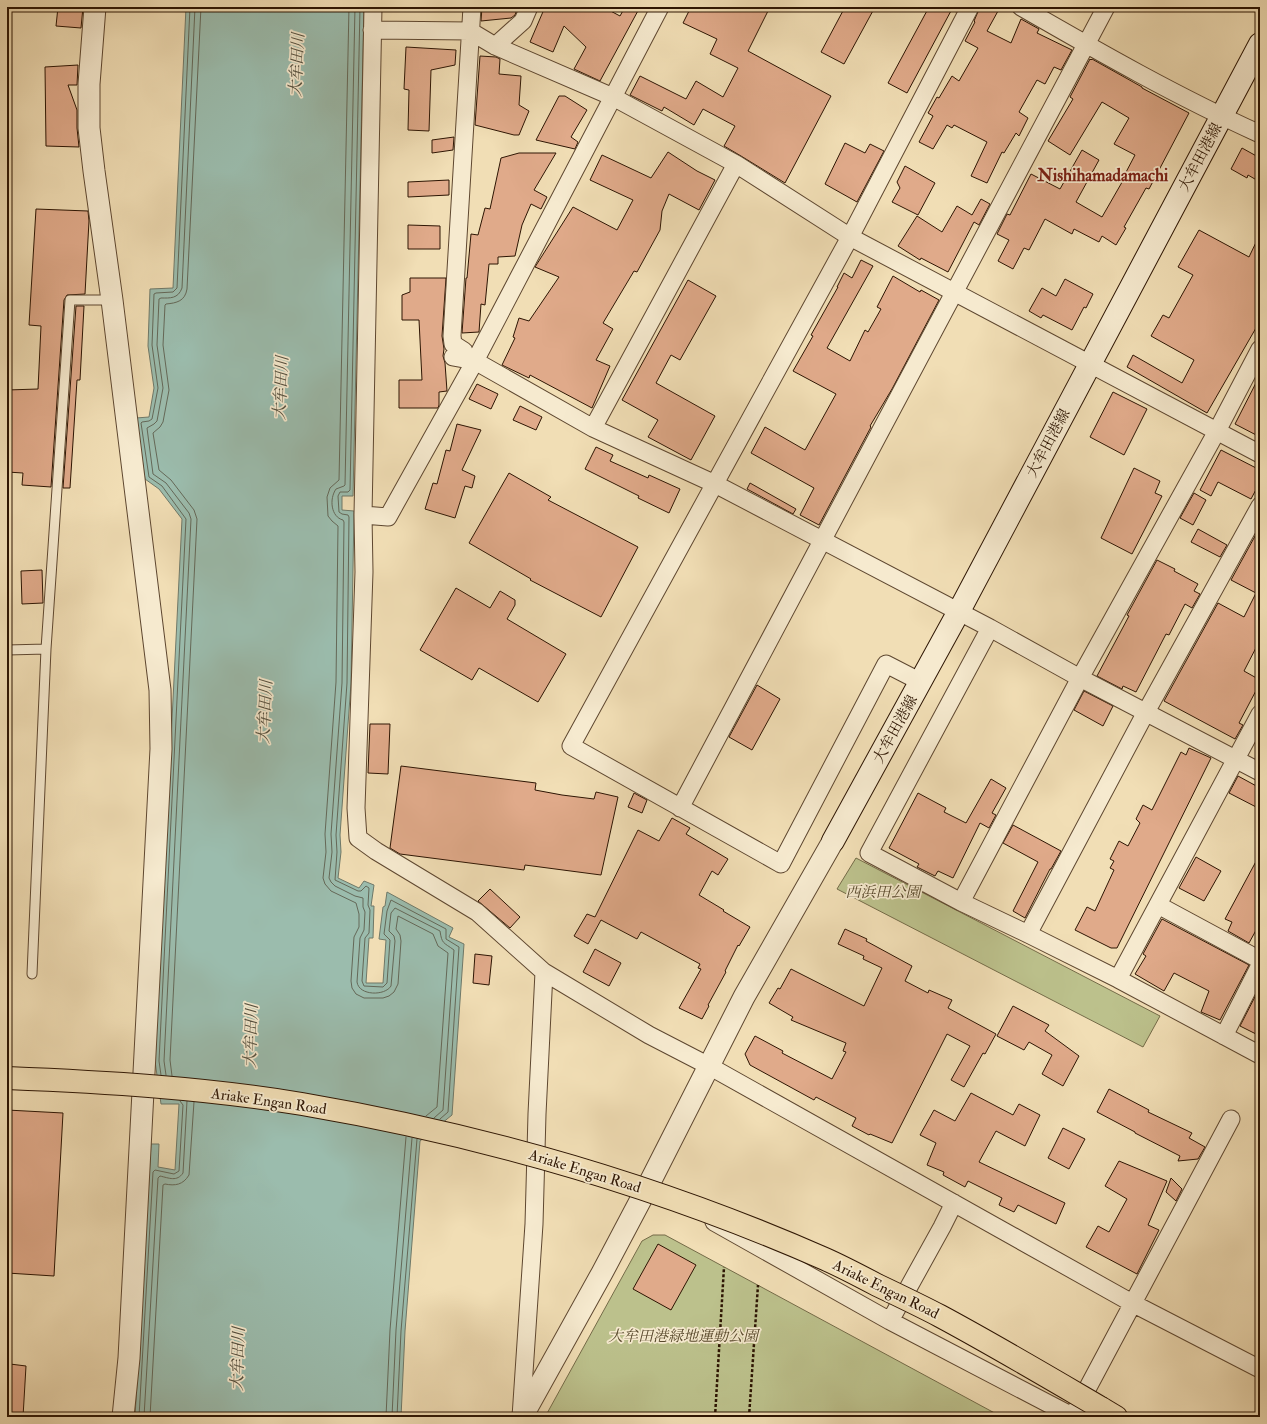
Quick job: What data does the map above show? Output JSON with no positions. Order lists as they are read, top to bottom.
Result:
{
  "streets": {
    "highway": ["Ariake Engan Road"],
    "main road": ["大牟田港線"]
  },
  "districts": ["Nishihamadamachi"],
  "water": ["大牟田川"],
  "parks": ["西浜田公園", "大牟田港緑地運動公園"]
}
